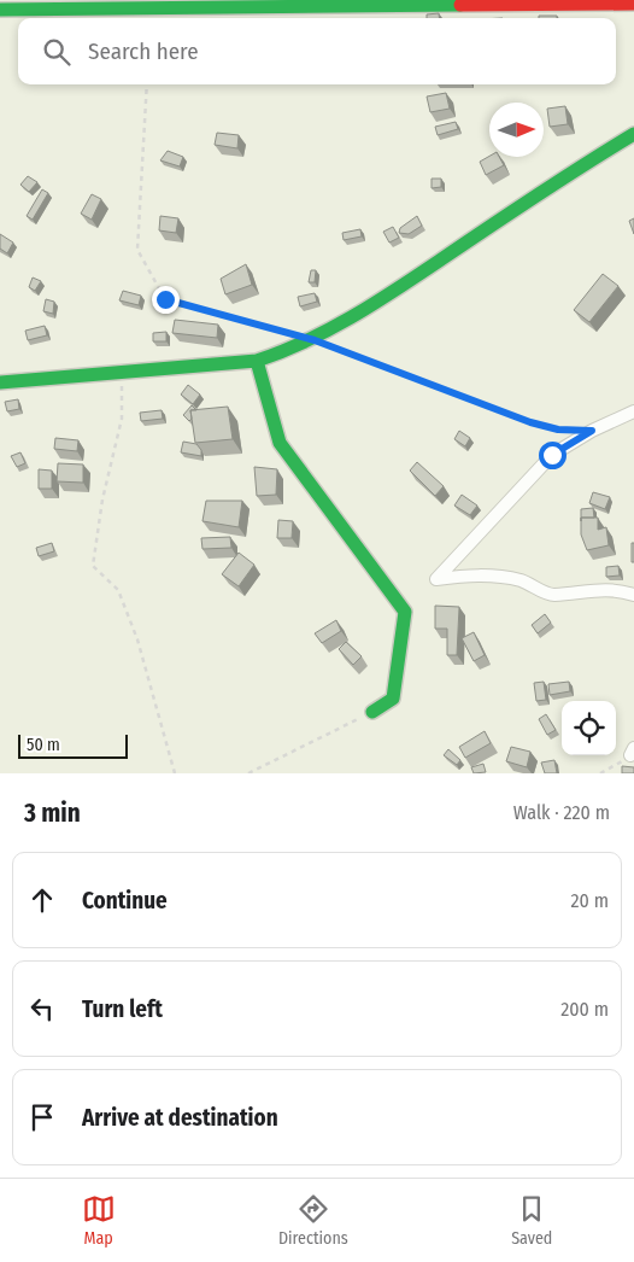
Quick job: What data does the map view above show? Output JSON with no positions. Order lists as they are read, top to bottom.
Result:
{
  "scale_bar": "50 m",
  "north": "right",
  "page": {
    "search": "Search here",
    "scale": "50 m",
    "heading": ["3 min", "Walk · 220 m"],
    "list": [
      ["Continue", "20 m"],
      ["Turn left", "200 m"],
      "Arrive at destination"
    ],
    "nav": ["Map", "Directions", "Saved"]
  }
}
